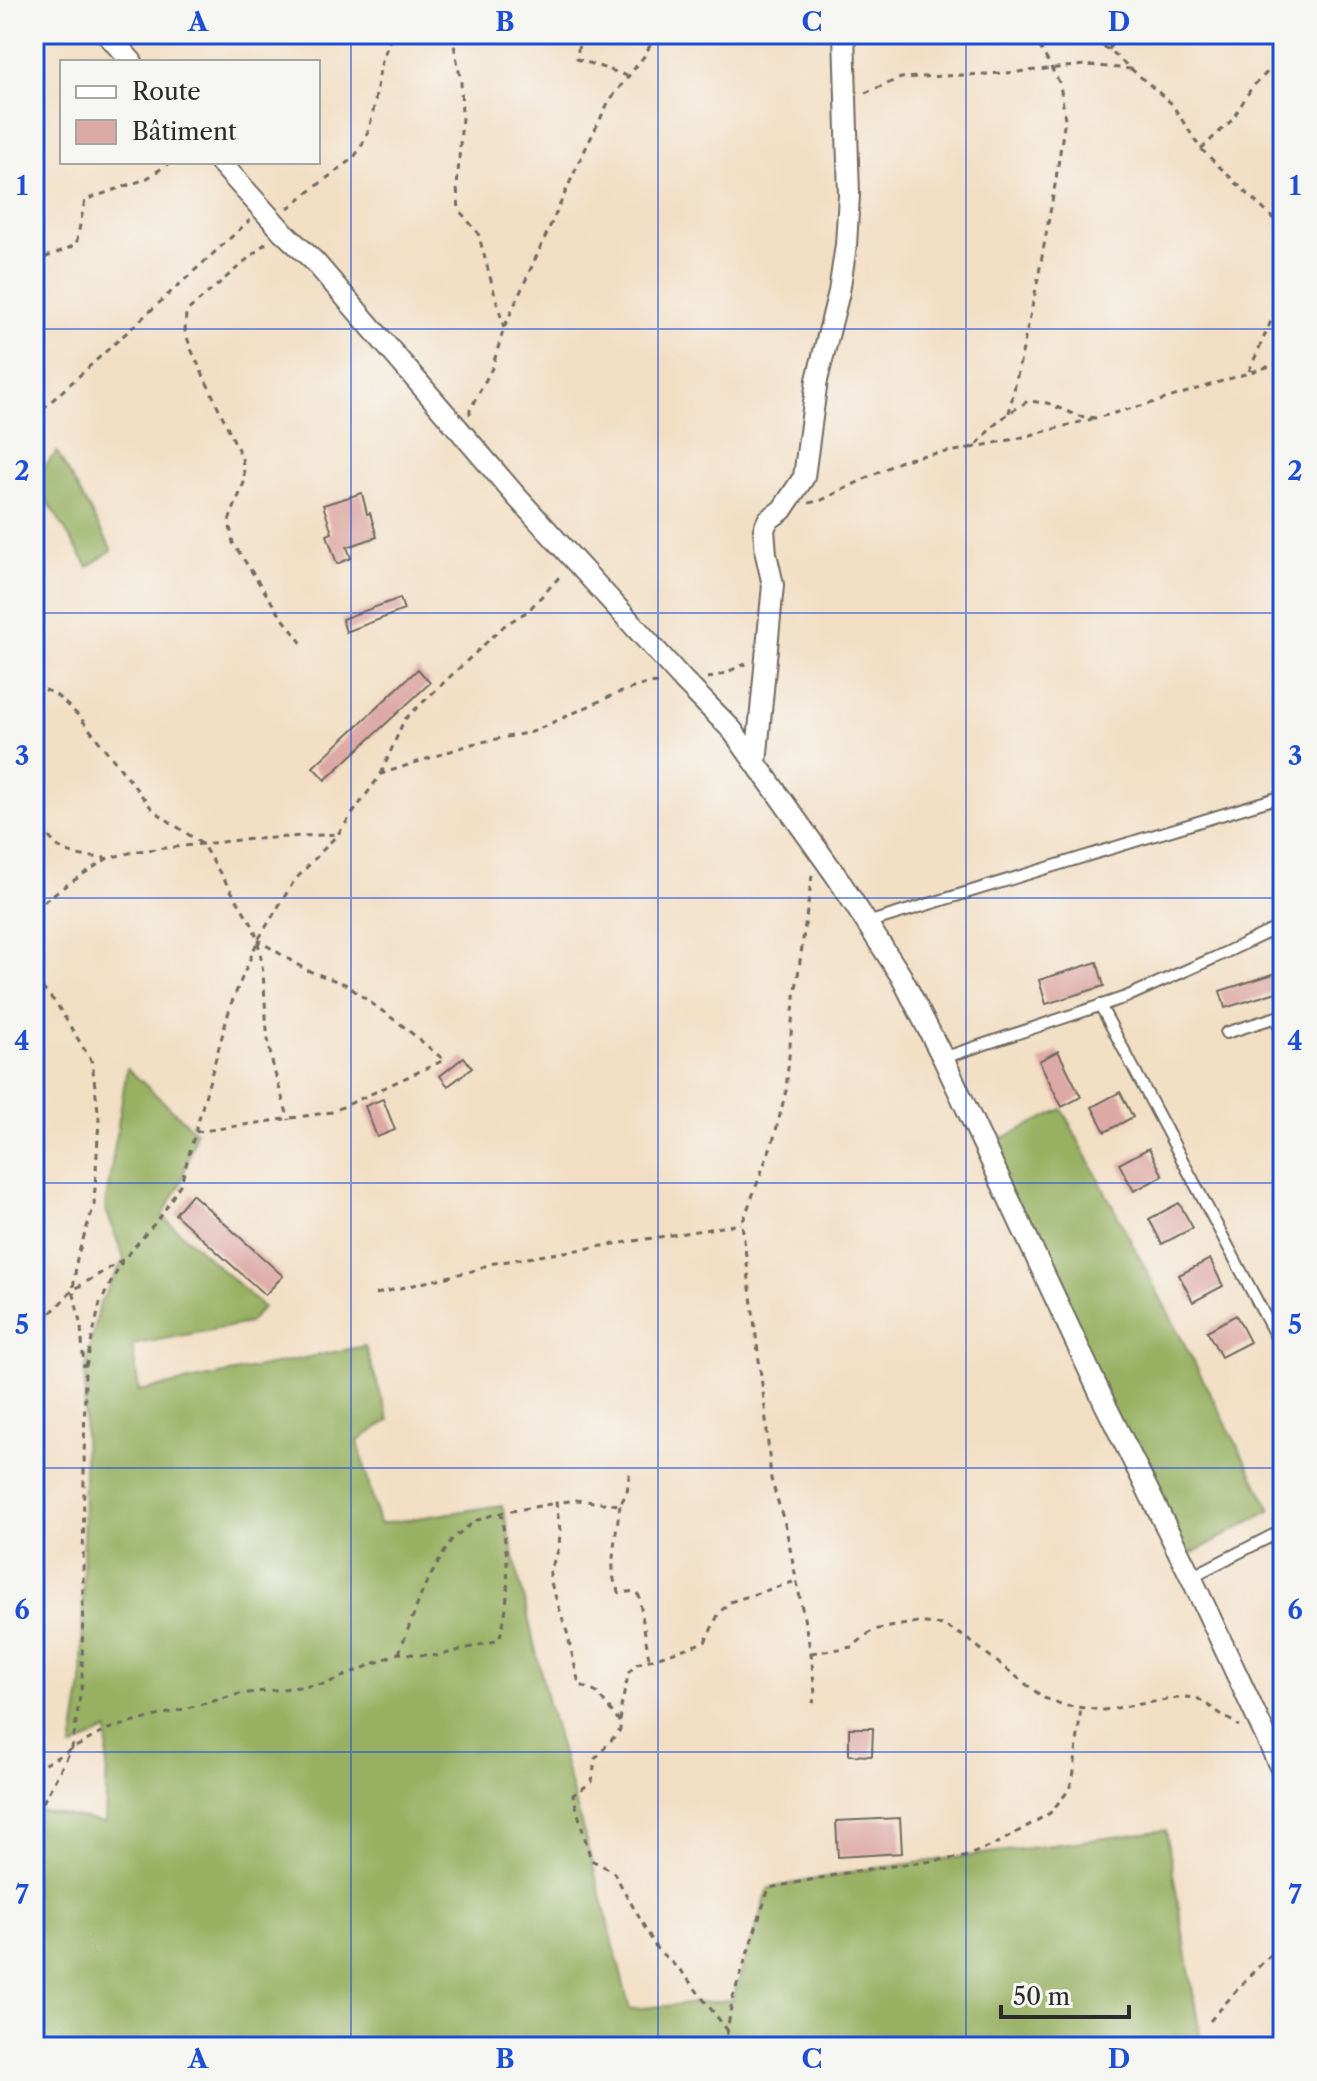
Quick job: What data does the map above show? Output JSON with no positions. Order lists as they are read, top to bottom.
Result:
{
  "legend": ["Route", "Bâtiment"],
  "scale_bar": "50 m",
  "grid": {
    "columns": [
      "A",
      "B",
      "C",
      "D"
    ],
    "rows": [
      "1",
      "2",
      "3",
      "4",
      "5",
      "6",
      "7"
    ]
  }
}
